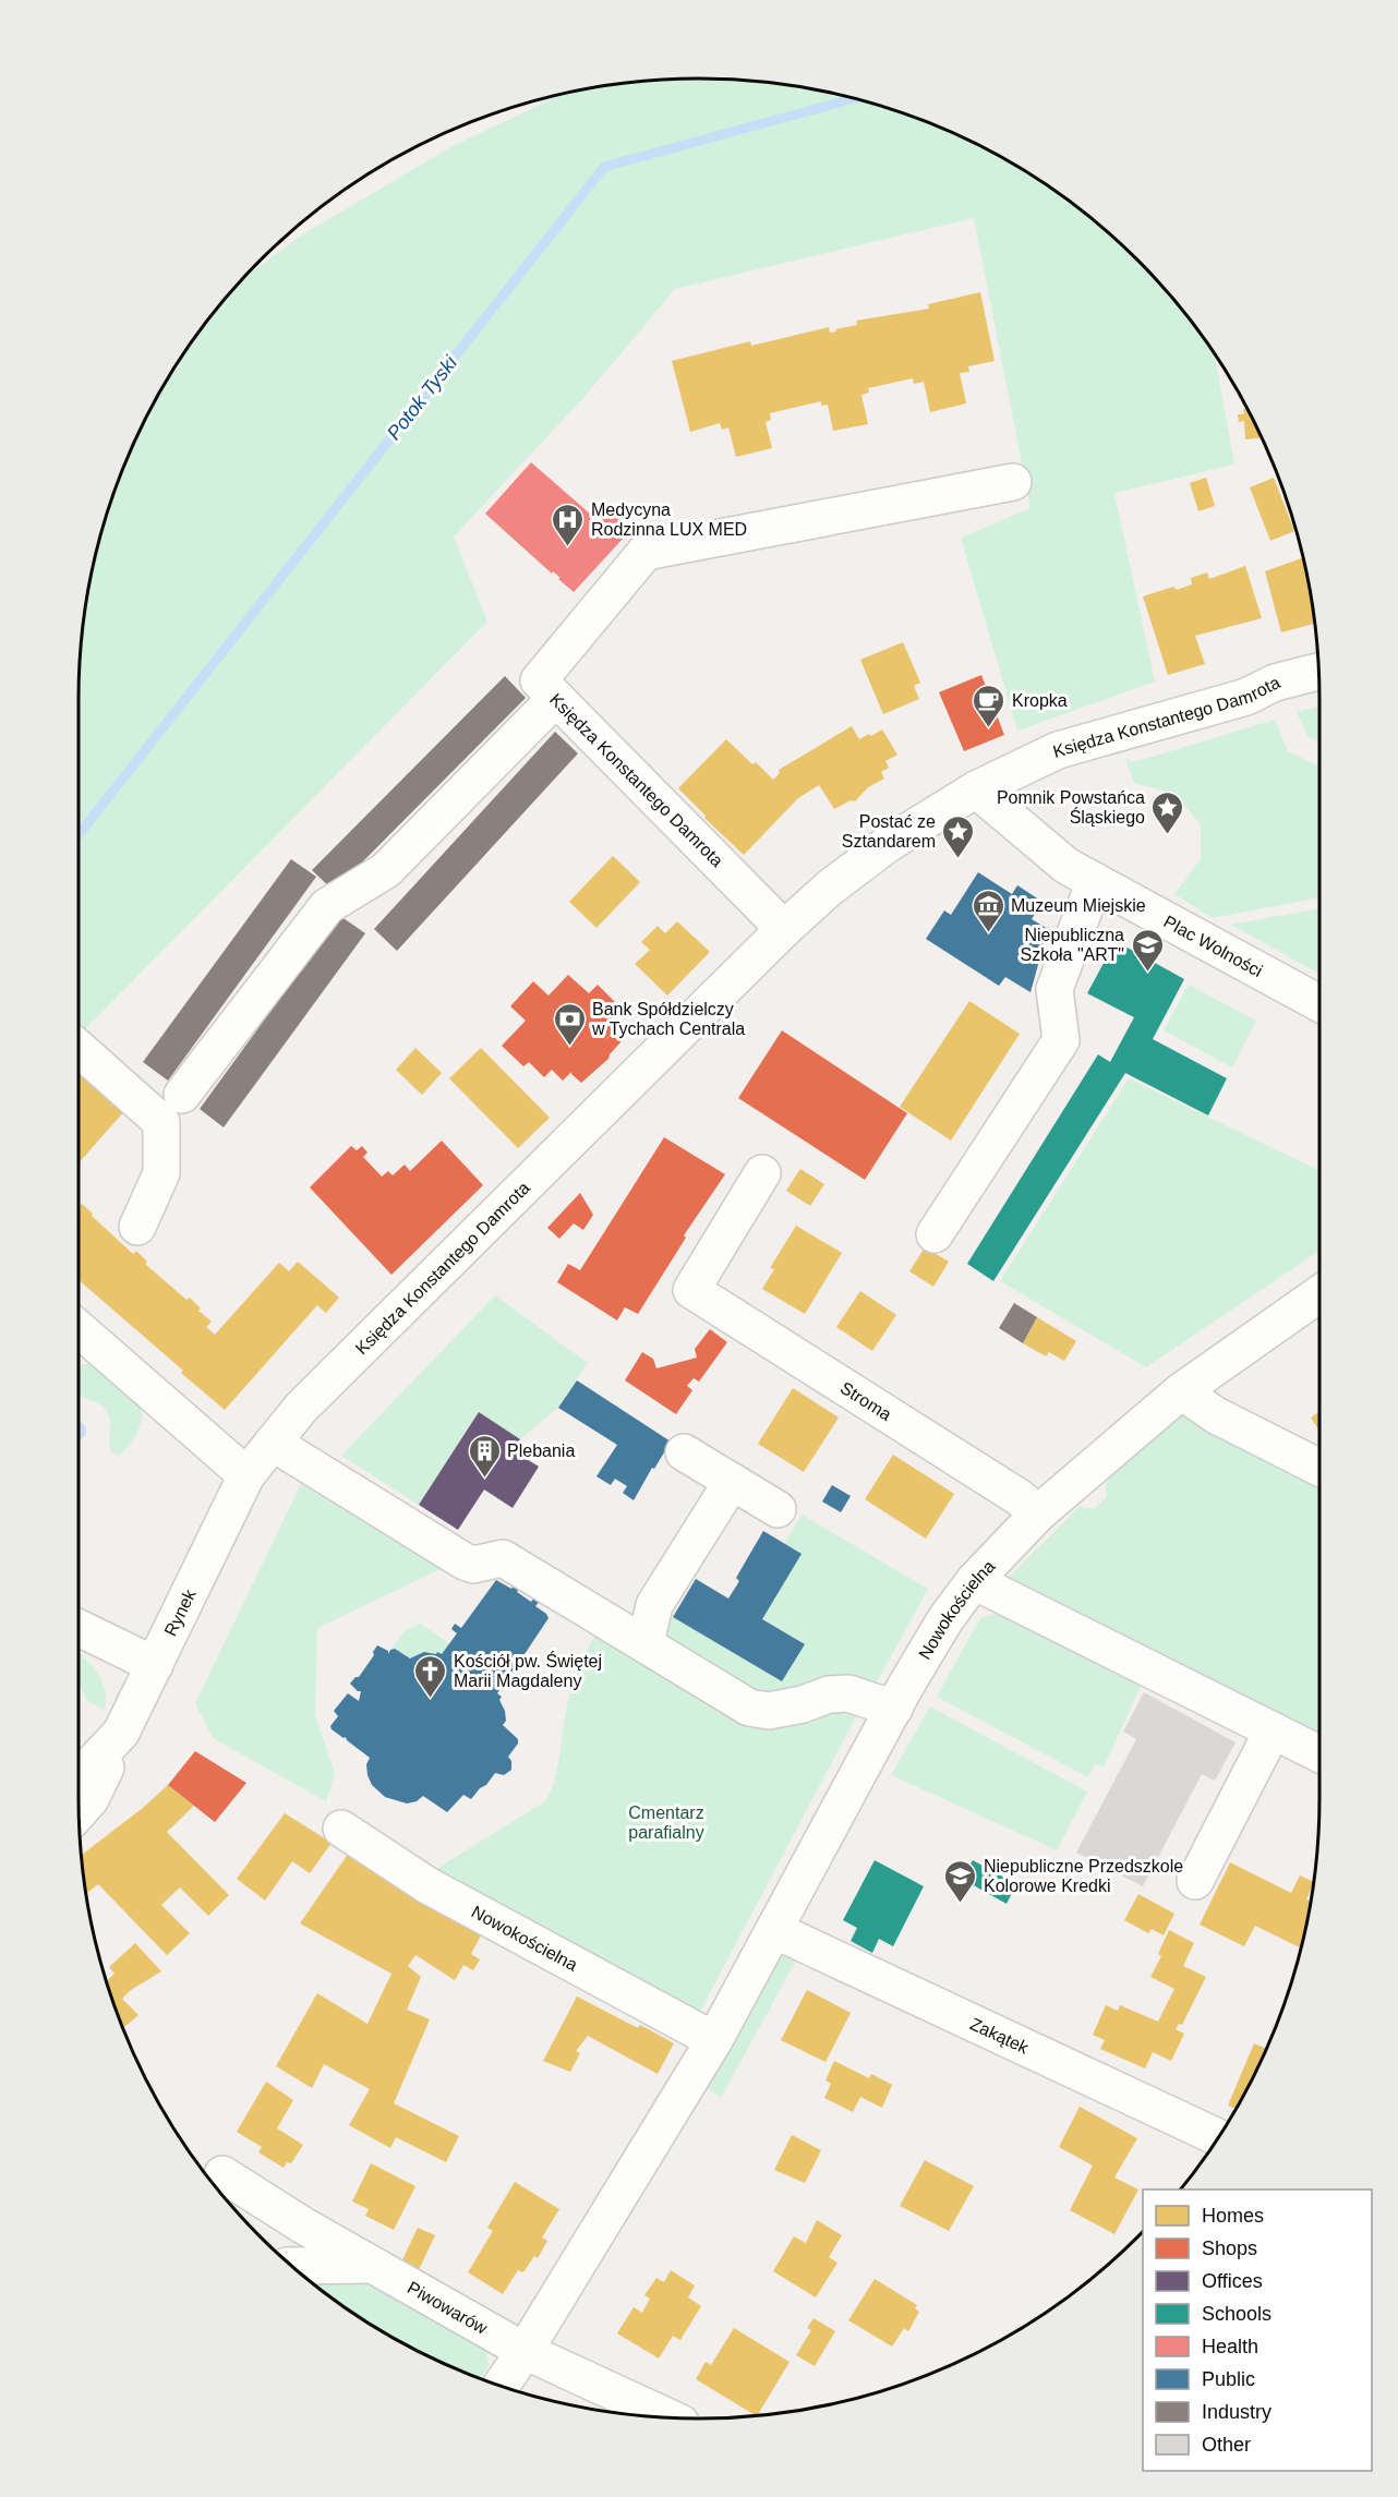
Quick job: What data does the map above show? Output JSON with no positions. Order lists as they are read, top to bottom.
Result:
{
  "streets": {
    "street": [
      "Księdza Konstantego Damrota",
      "Plac Wolności",
      "Stroma",
      "Nowokościelna",
      "Rynek",
      "Zakątek",
      "Piwowarów"
    ]
  },
  "crossings": [
    ["Księdza Konstantego Damrota", "Plac Wolności"],
    ["Księdza Konstantego Damrota", "Rynek"],
    ["Stroma", "Nowokościelna"],
    ["Nowokościelna", "Zakątek"],
    ["Nowokościelna", "Piwowarów"]
  ],
  "water": ["Potok Tyski"],
  "parks": ["Cmentarz parafialny"],
  "places": {
    "hospital": ["Medycyna Rodzinna LUX MED"],
    "cafe": ["Kropka"],
    "place": ["Pomnik Powstańca Śląskiego", "Postać ze Sztandarem"],
    "museum": ["Muzeum Miejskie"],
    "school or university": ["Niepubliczna Szkoła \"ART\"", "Niepubliczne Przedszkole Kolorowe Kredki"],
    "bank": ["Bank Spółdzielczy w Tychach Centrala"],
    "building": ["Plebania"],
    "church": ["Kościół pw. Świętej Marii Magdaleny"]
  },
  "legend": [
    "Homes",
    "Shops",
    "Offices",
    "Schools",
    "Health",
    "Public",
    "Industry",
    "Other"
  ]
}
